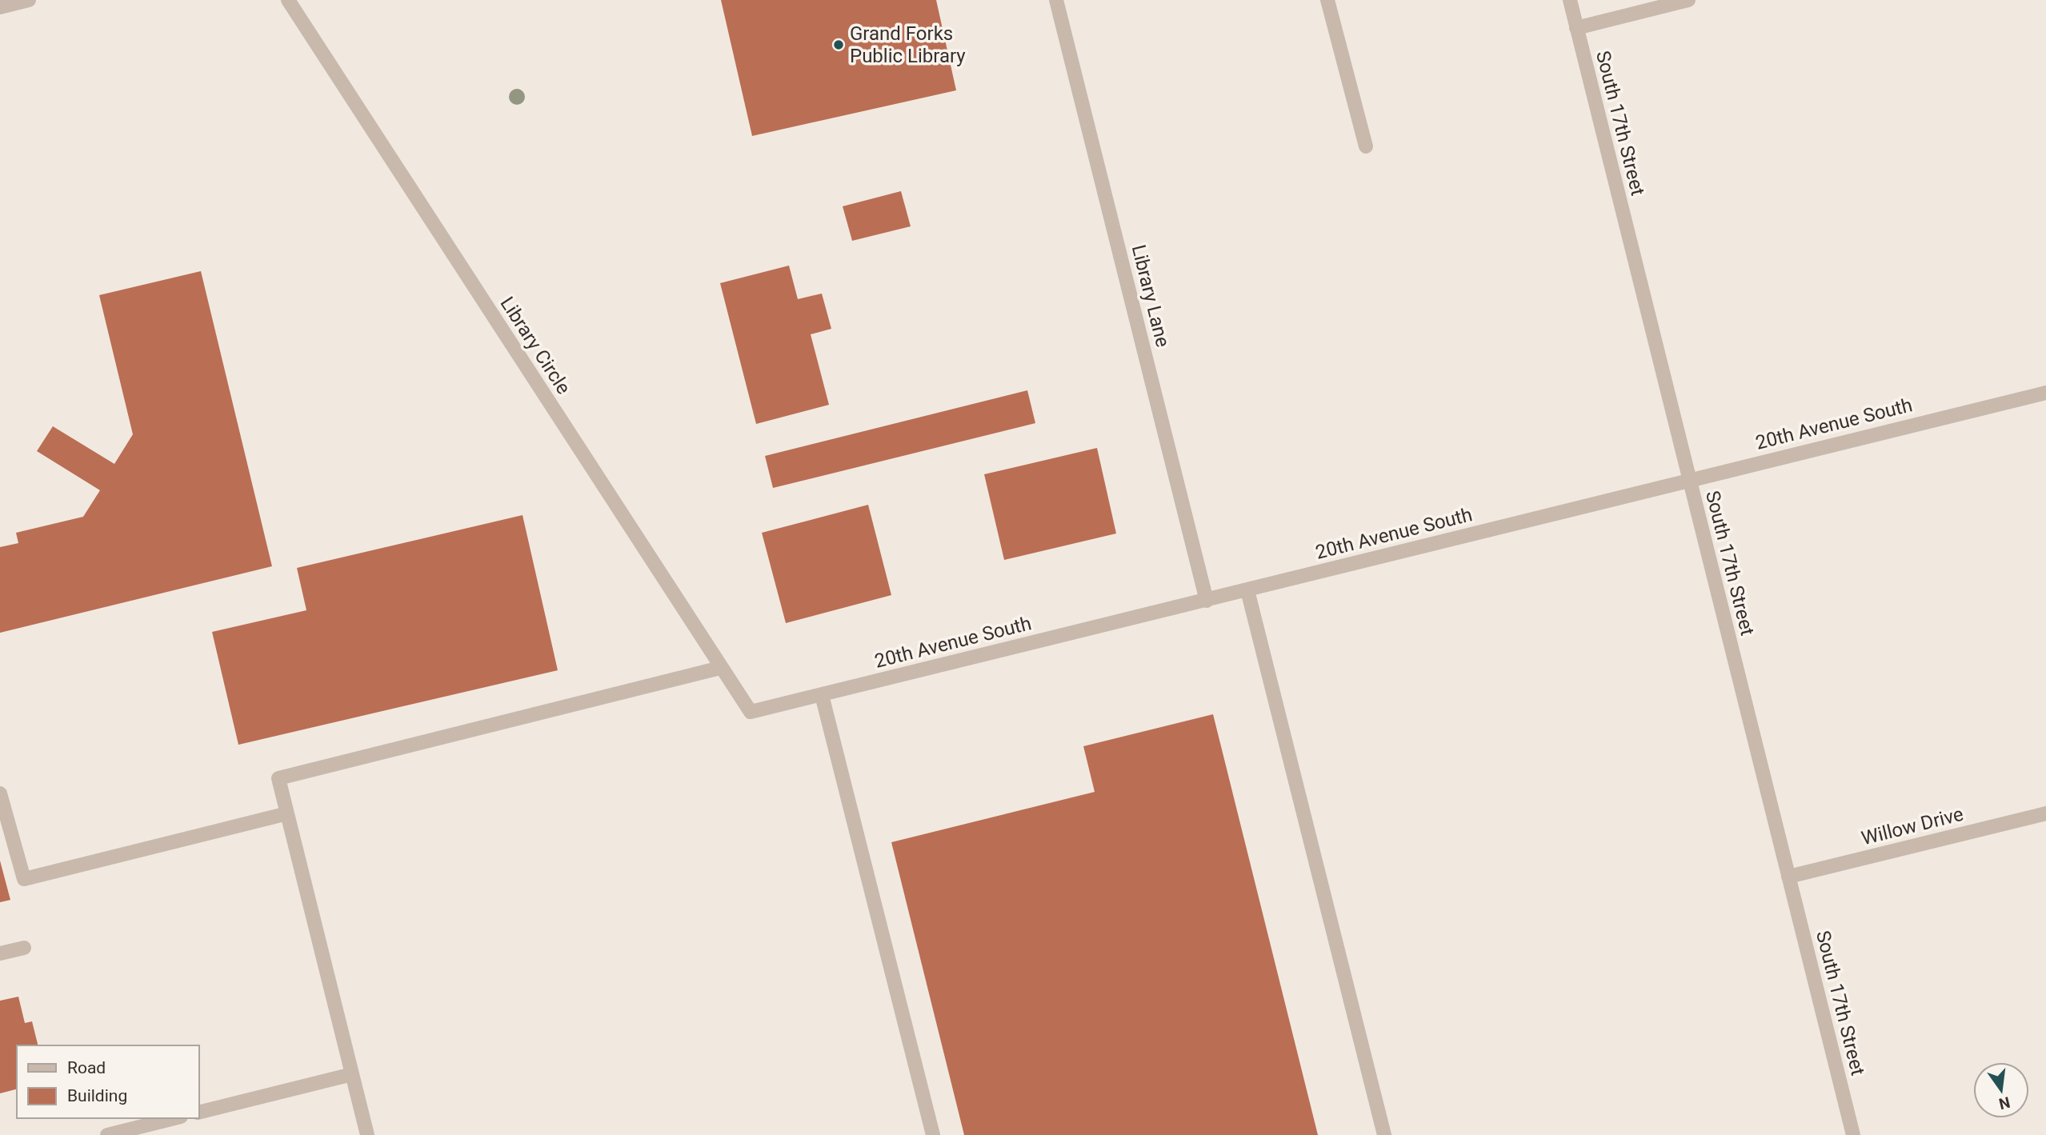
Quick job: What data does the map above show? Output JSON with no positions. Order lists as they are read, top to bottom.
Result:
{
  "streets": {
    "street": [
      "South 17th Street",
      "Library Lane",
      "Library Circle",
      "20th Avenue South",
      "Willow Drive"
    ]
  },
  "crossings": [
    ["South 17th Street", "20th Avenue South"],
    ["South 17th Street", "Willow Drive"],
    ["Library Lane", "20th Avenue South"],
    ["Library Circle", "20th Avenue South"]
  ],
  "places": ["Grand Forks Public Library"],
  "legend": ["Road", "Building"],
  "north": "bottom"
}
